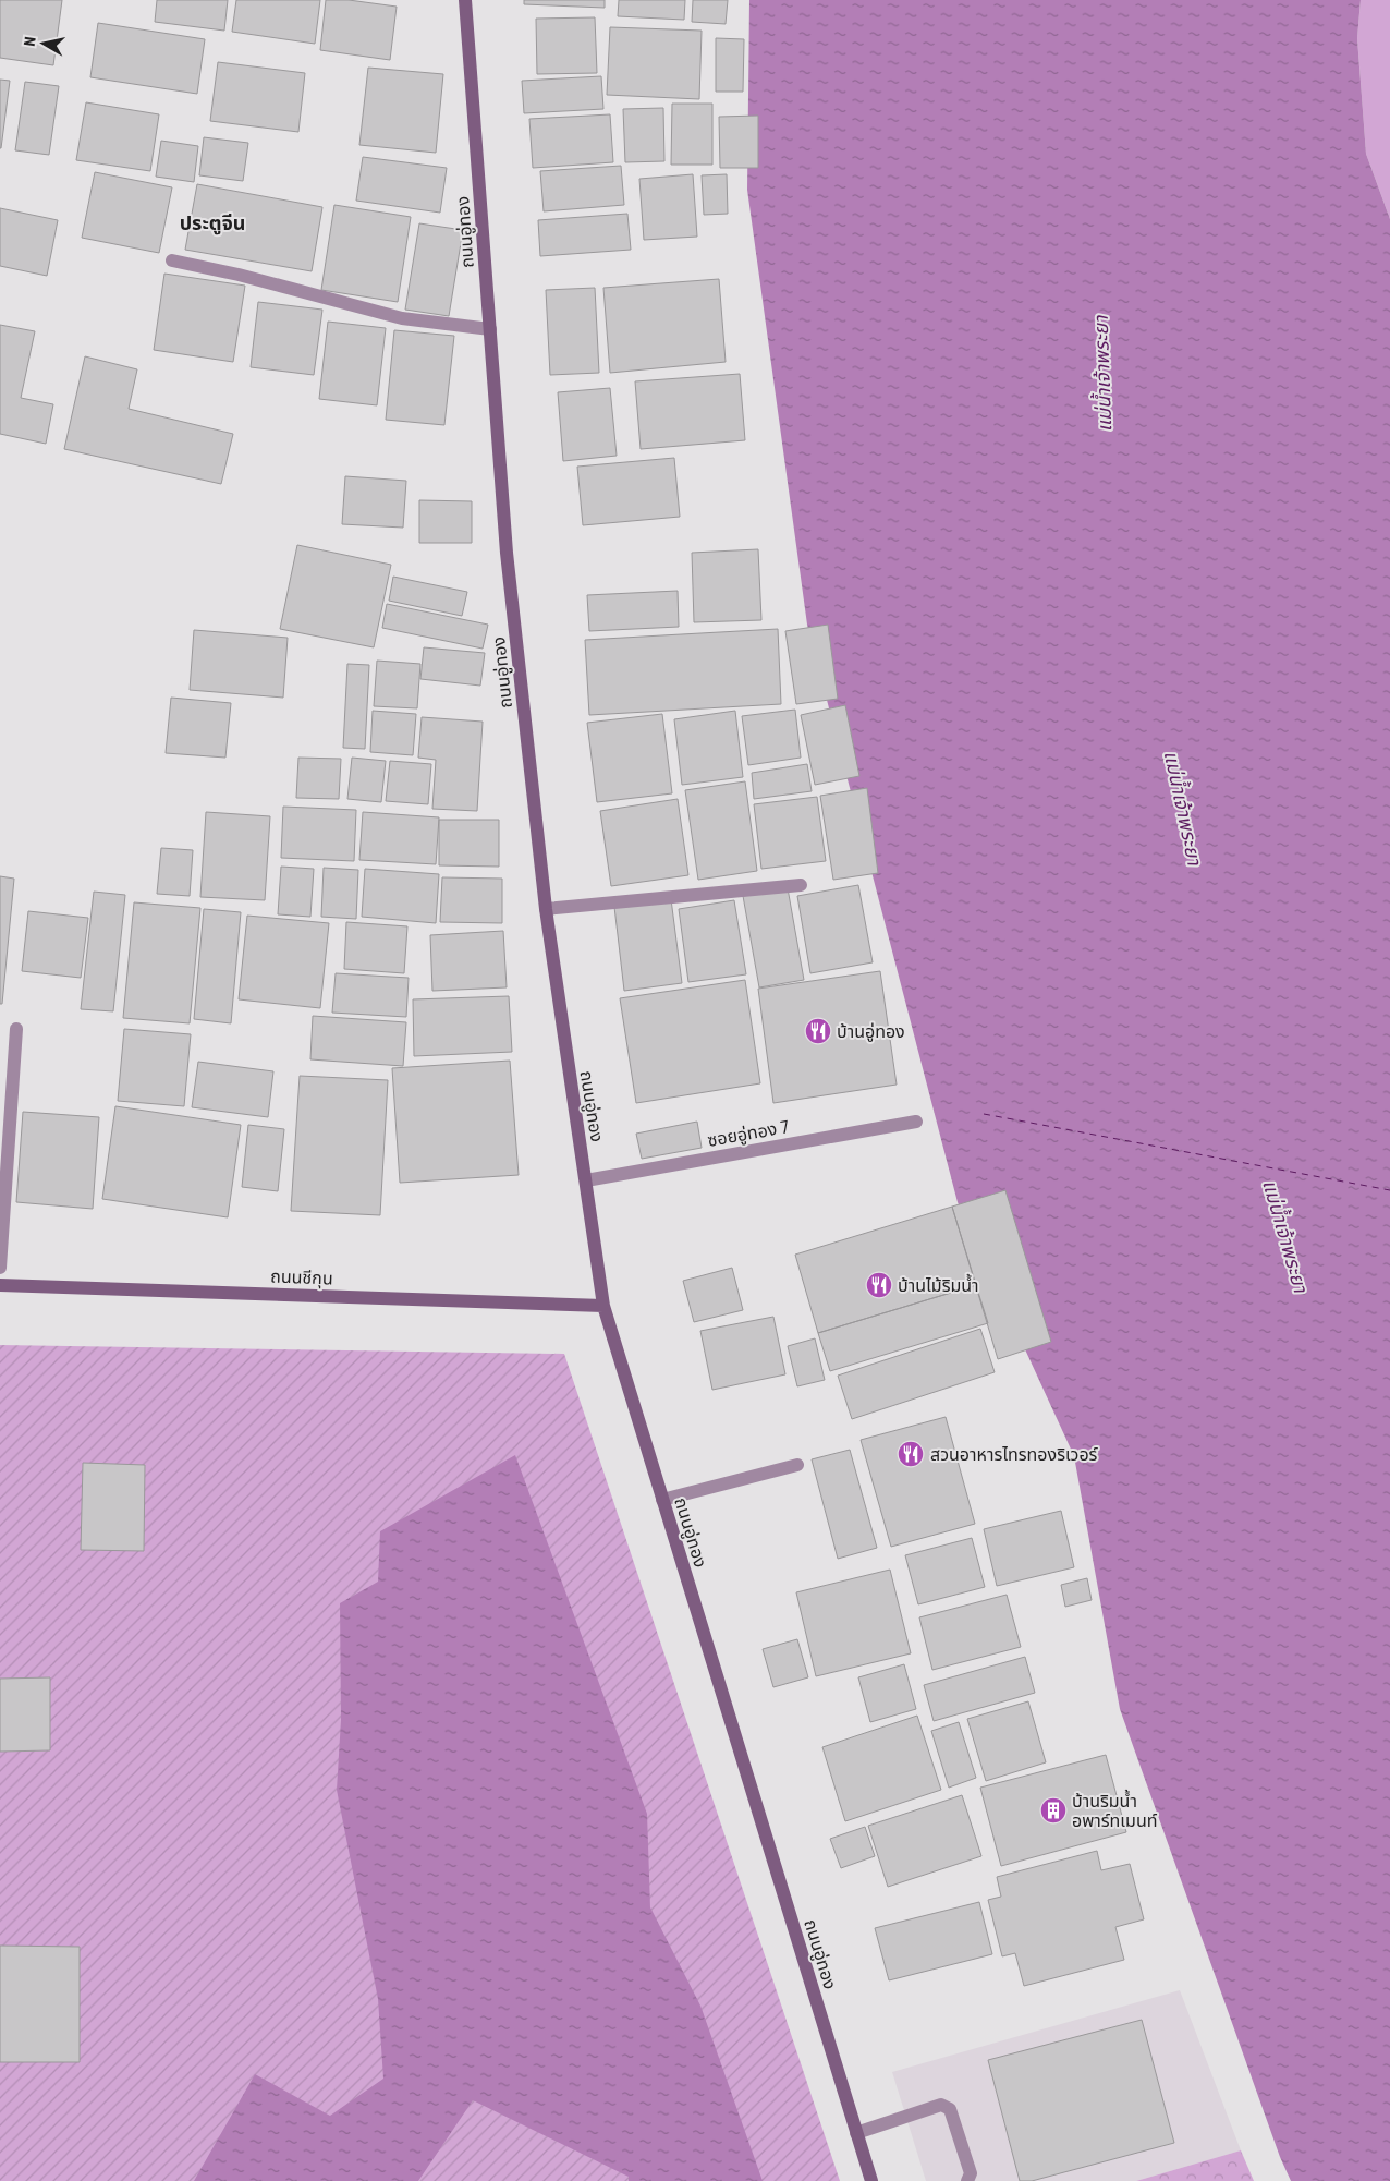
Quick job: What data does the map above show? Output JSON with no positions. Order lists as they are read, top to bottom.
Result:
{
  "streets": {
    "main road": ["ถนนอู่ทอง", "ถนนชีกุน"],
    "street": ["ซอยอู่ทอง 7"]
  },
  "crossings": [
    ["ถนนอู่ทอง", "ซอยอู่ทอง 7"],
    ["ถนนอู่ทอง", "ถนนชีกุน"]
  ],
  "districts": ["ประตูจีน"],
  "water": ["แม่น้ำเจ้าพระยา"],
  "places": {
    "restaurant": ["บ้านอู่ทอง", "บ้านไม้ริมน้ำ", "สวนอาหารไทรทองริเวอร์"],
    "building": ["บ้านริมน้ำ อพาร์ทเมนท์"]
  },
  "north": "left"
}
